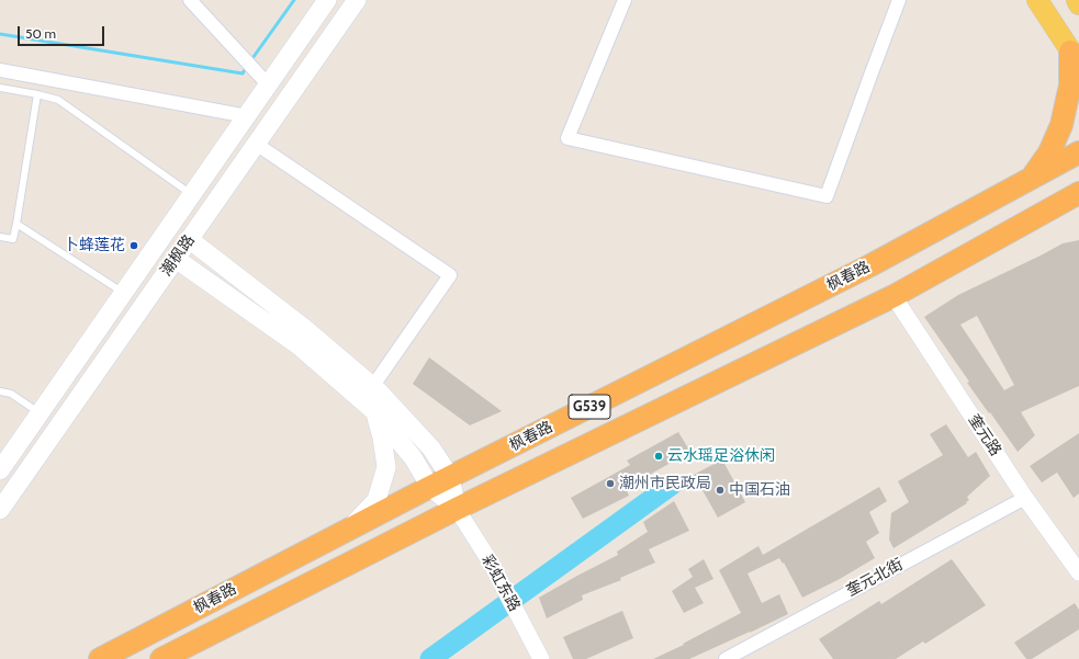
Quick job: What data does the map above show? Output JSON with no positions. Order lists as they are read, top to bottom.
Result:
{
  "streets": {
    "highway": ["枫春路", "G539"],
    "main road": ["潮枫路"],
    "street": ["奎元路", "奎元北街", "彩虹东路"]
  },
  "crossings": [
    ["枫春路", "奎元路"],
    ["枫春路", "彩虹东路"],
    ["奎元路", "奎元北街"]
  ],
  "places": [
    "卜蜂莲花",
    "云水瑶足浴休闲",
    "潮州市民政局",
    "中国石油"
  ],
  "scale_bar": "50 m"
}
